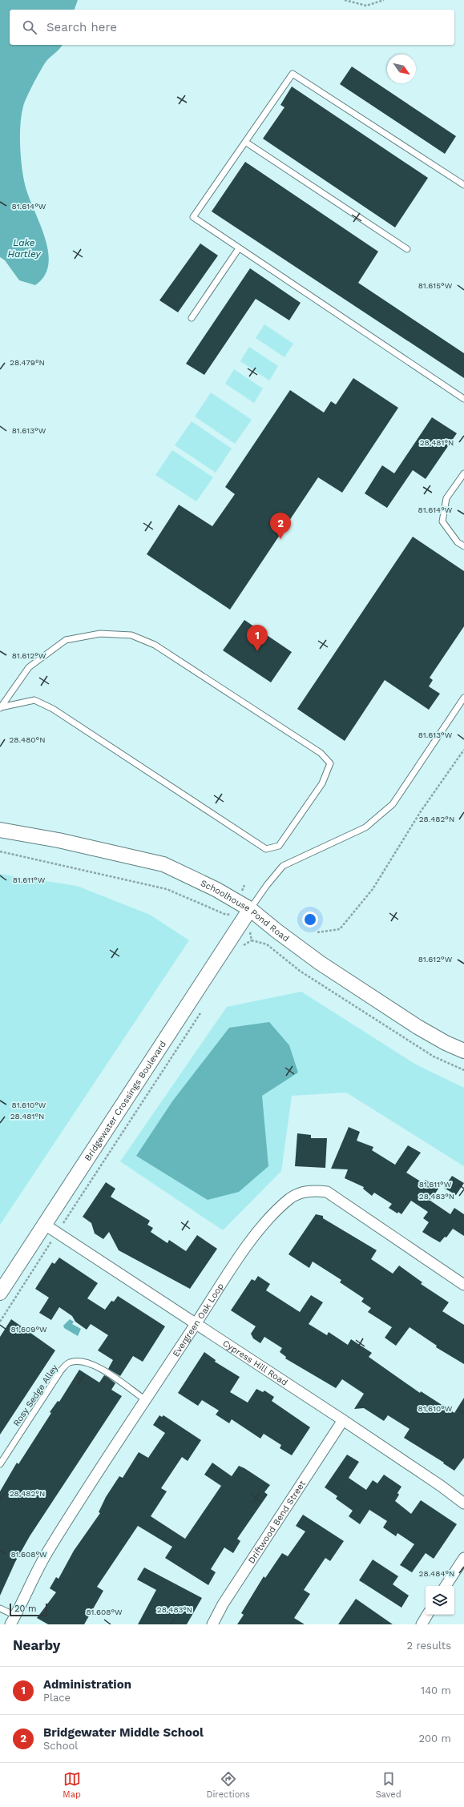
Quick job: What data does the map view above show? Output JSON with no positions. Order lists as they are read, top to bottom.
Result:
{
  "streets": {
    "street": [
      "Schoolhouse Pond Road",
      "Bridgewater Crossings Boulevard",
      "Evergreen Oak Loop",
      "Cypress Hill Road",
      "Driftwood Bend Street"
    ],
    "lane": ["Rosy Sedge Alley"]
  },
  "crossings": [
    ["Schoolhouse Pond Road", "Bridgewater Crossings Boulevard"],
    ["Bridgewater Crossings Boulevard", "Cypress Hill Road"],
    ["Evergreen Oak Loop", "Cypress Hill Road"],
    ["Evergreen Oak Loop", "Rosy Sedge Alley"],
    ["Cypress Hill Road", "Driftwood Bend Street"]
  ],
  "water": ["Lake Hartley"],
  "scale_bar": "20 m",
  "north": "bottom right",
  "page": {
    "search": "Search here",
    "pins": ["2", "1"],
    "scale": "20 m",
    "heading": ["Nearby", "2 results"],
    "list": [
      {
        "mark": "1",
        "name": "Administration",
        "note": "Place",
        "value": "140 m"
      },
      {
        "mark": "2",
        "name": "Bridgewater Middle School",
        "note": "School",
        "value": "200 m"
      }
    ],
    "nav": ["Map", "Directions", "Saved"]
  },
  "coordinates": [
    "81.614°W",
    "81.615°W",
    "28.479°N",
    "81.613°W",
    "28.481°N",
    "81.612°W",
    "28.480°N",
    "28.482°N",
    "81.611°W",
    "81.610°W",
    "28.483°N",
    "81.609°W",
    "81.608°W",
    "28.484°N"
  ]
}
